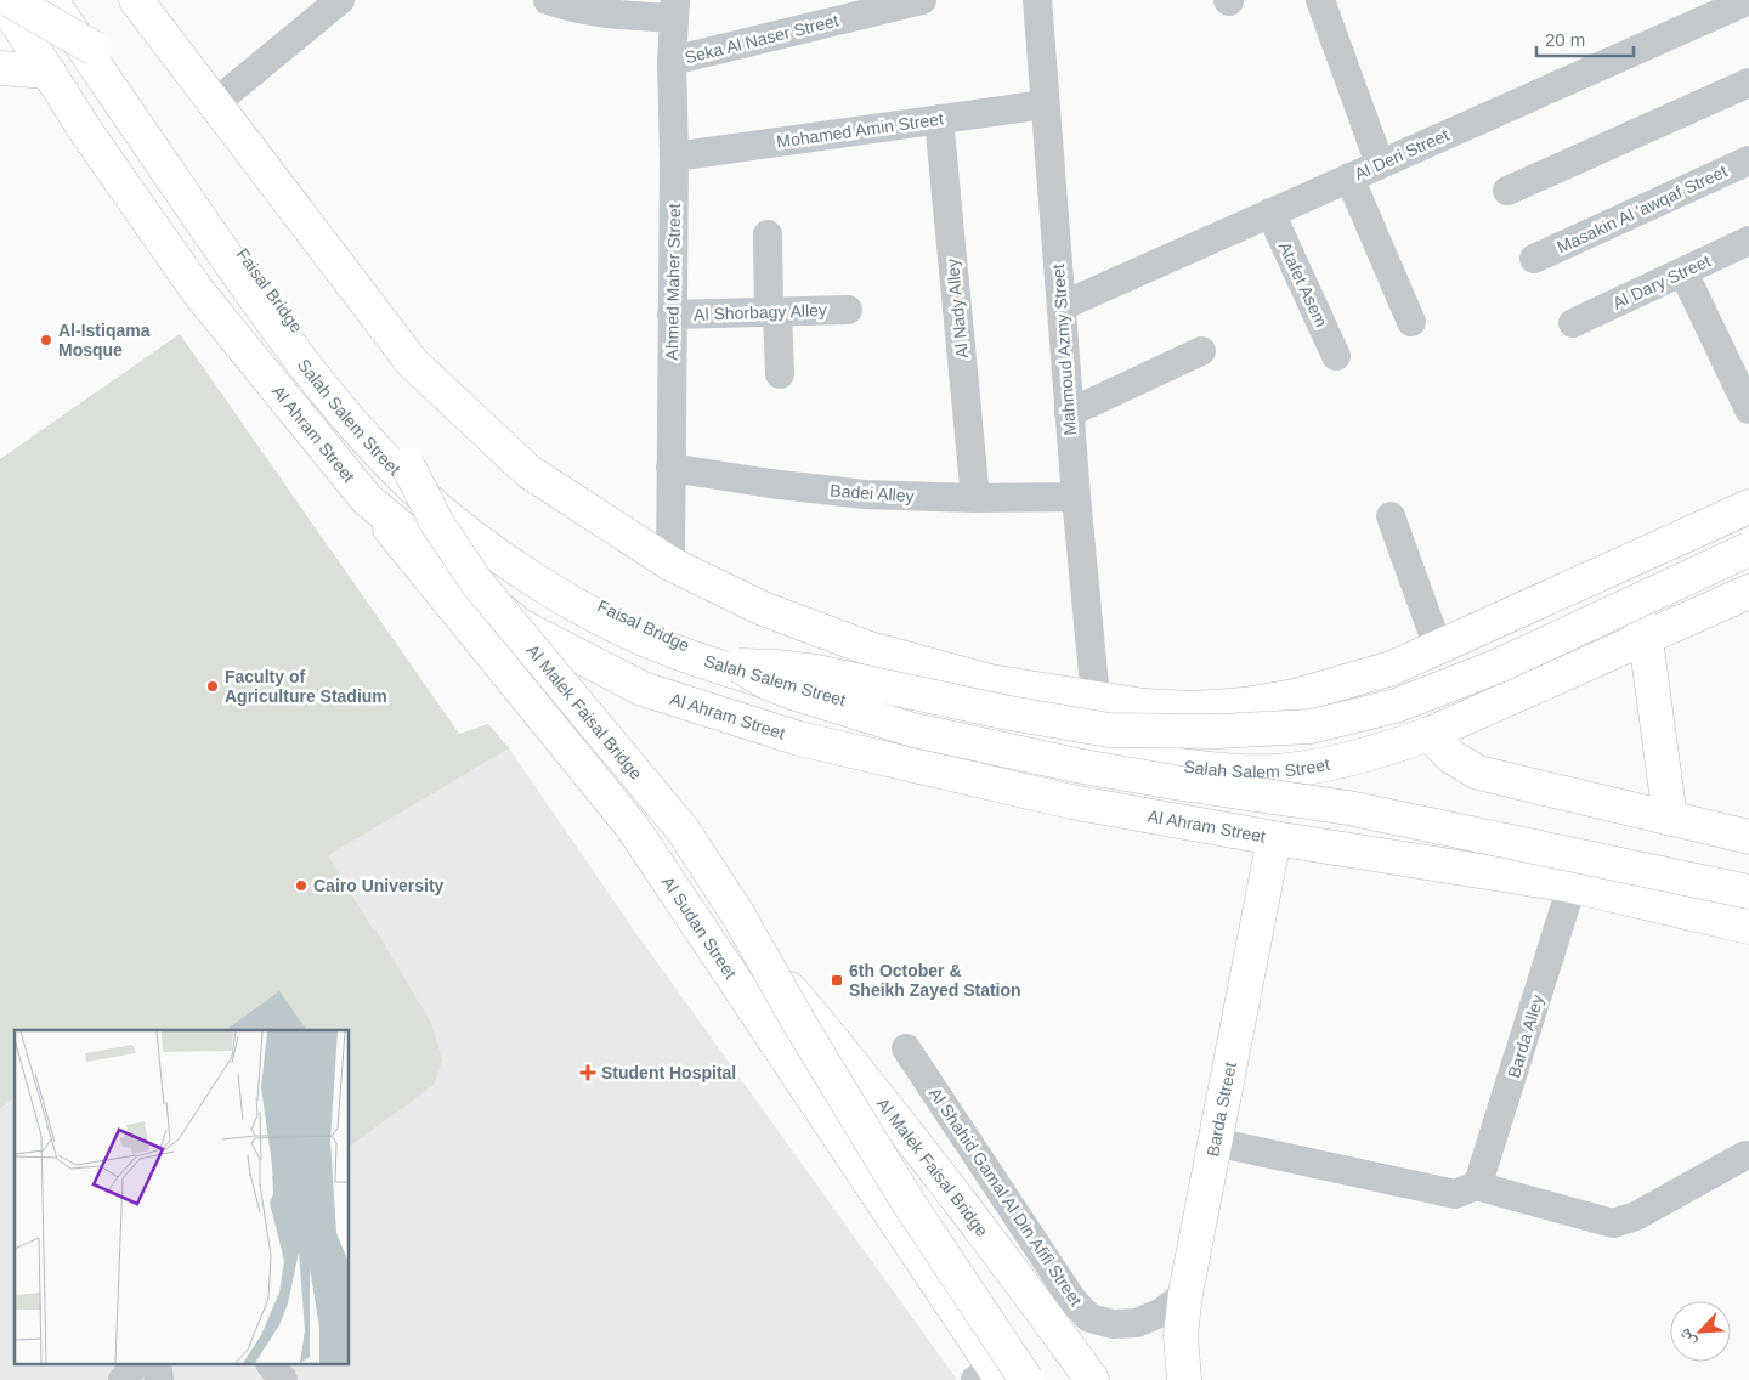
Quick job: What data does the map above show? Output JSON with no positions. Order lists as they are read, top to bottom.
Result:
{
  "streets": {
    "main road": [
      "Faisal Bridge",
      "Salah Salem Street",
      "Al Ahram Street",
      "Al Malek Faisal Bridge",
      "Al Sudan Street",
      "Barda Street"
    ],
    "street": [
      "Seka Al Naser Street",
      "Mohamed Amin Street",
      "Al Deri Street",
      "Masakin Al 'awqaf Street",
      "Ahmed Maher Street",
      "Al Dary Street",
      "Atafet Asem",
      "Al Nady Alley",
      "Al Shorbagy Alley",
      "Mahmoud Azmy Street",
      "Badei Alley",
      "Barda Alley",
      "Al Shahid Gamal Al Din Afifi Street"
    ]
  },
  "crossings": [
    ["Seka Al Naser Street", "Ahmed Maher Street"],
    ["Mohamed Amin Street", "Ahmed Maher Street"],
    ["Mohamed Amin Street", "Al Nady Alley"],
    ["Mohamed Amin Street", "Mahmoud Azmy Street"],
    ["Al Deri Street", "Atafet Asem"],
    ["Al Deri Street", "Mahmoud Azmy Street"],
    ["Ahmed Maher Street", "Al Shorbagy Alley"],
    ["Ahmed Maher Street", "Badei Alley"],
    ["Faisal Bridge", "Salah Salem Street"],
    ["Faisal Bridge", "Al Malek Faisal Bridge"],
    ["Al Nady Alley", "Badei Alley"],
    ["Mahmoud Azmy Street", "Badei Alley"],
    ["Al Ahram Street", "Al Sudan Street"],
    ["Al Ahram Street", "Barda Alley"],
    ["Al Ahram Street", "Barda Street"],
    ["Al Malek Faisal Bridge", "Al Sudan Street"],
    ["Barda Street", "Al Shahid Gamal Al Din Afifi Street"]
  ],
  "places": {
    "other": ["Al-Istiqama Mosque", "Faculty of Agriculture Stadium", "Cairo University"],
    "transit": ["6th October & Sheikh Zayed Station"],
    "health": ["Student Hospital"]
  },
  "scale_bar": "20 m",
  "north": "bottom left"
}
